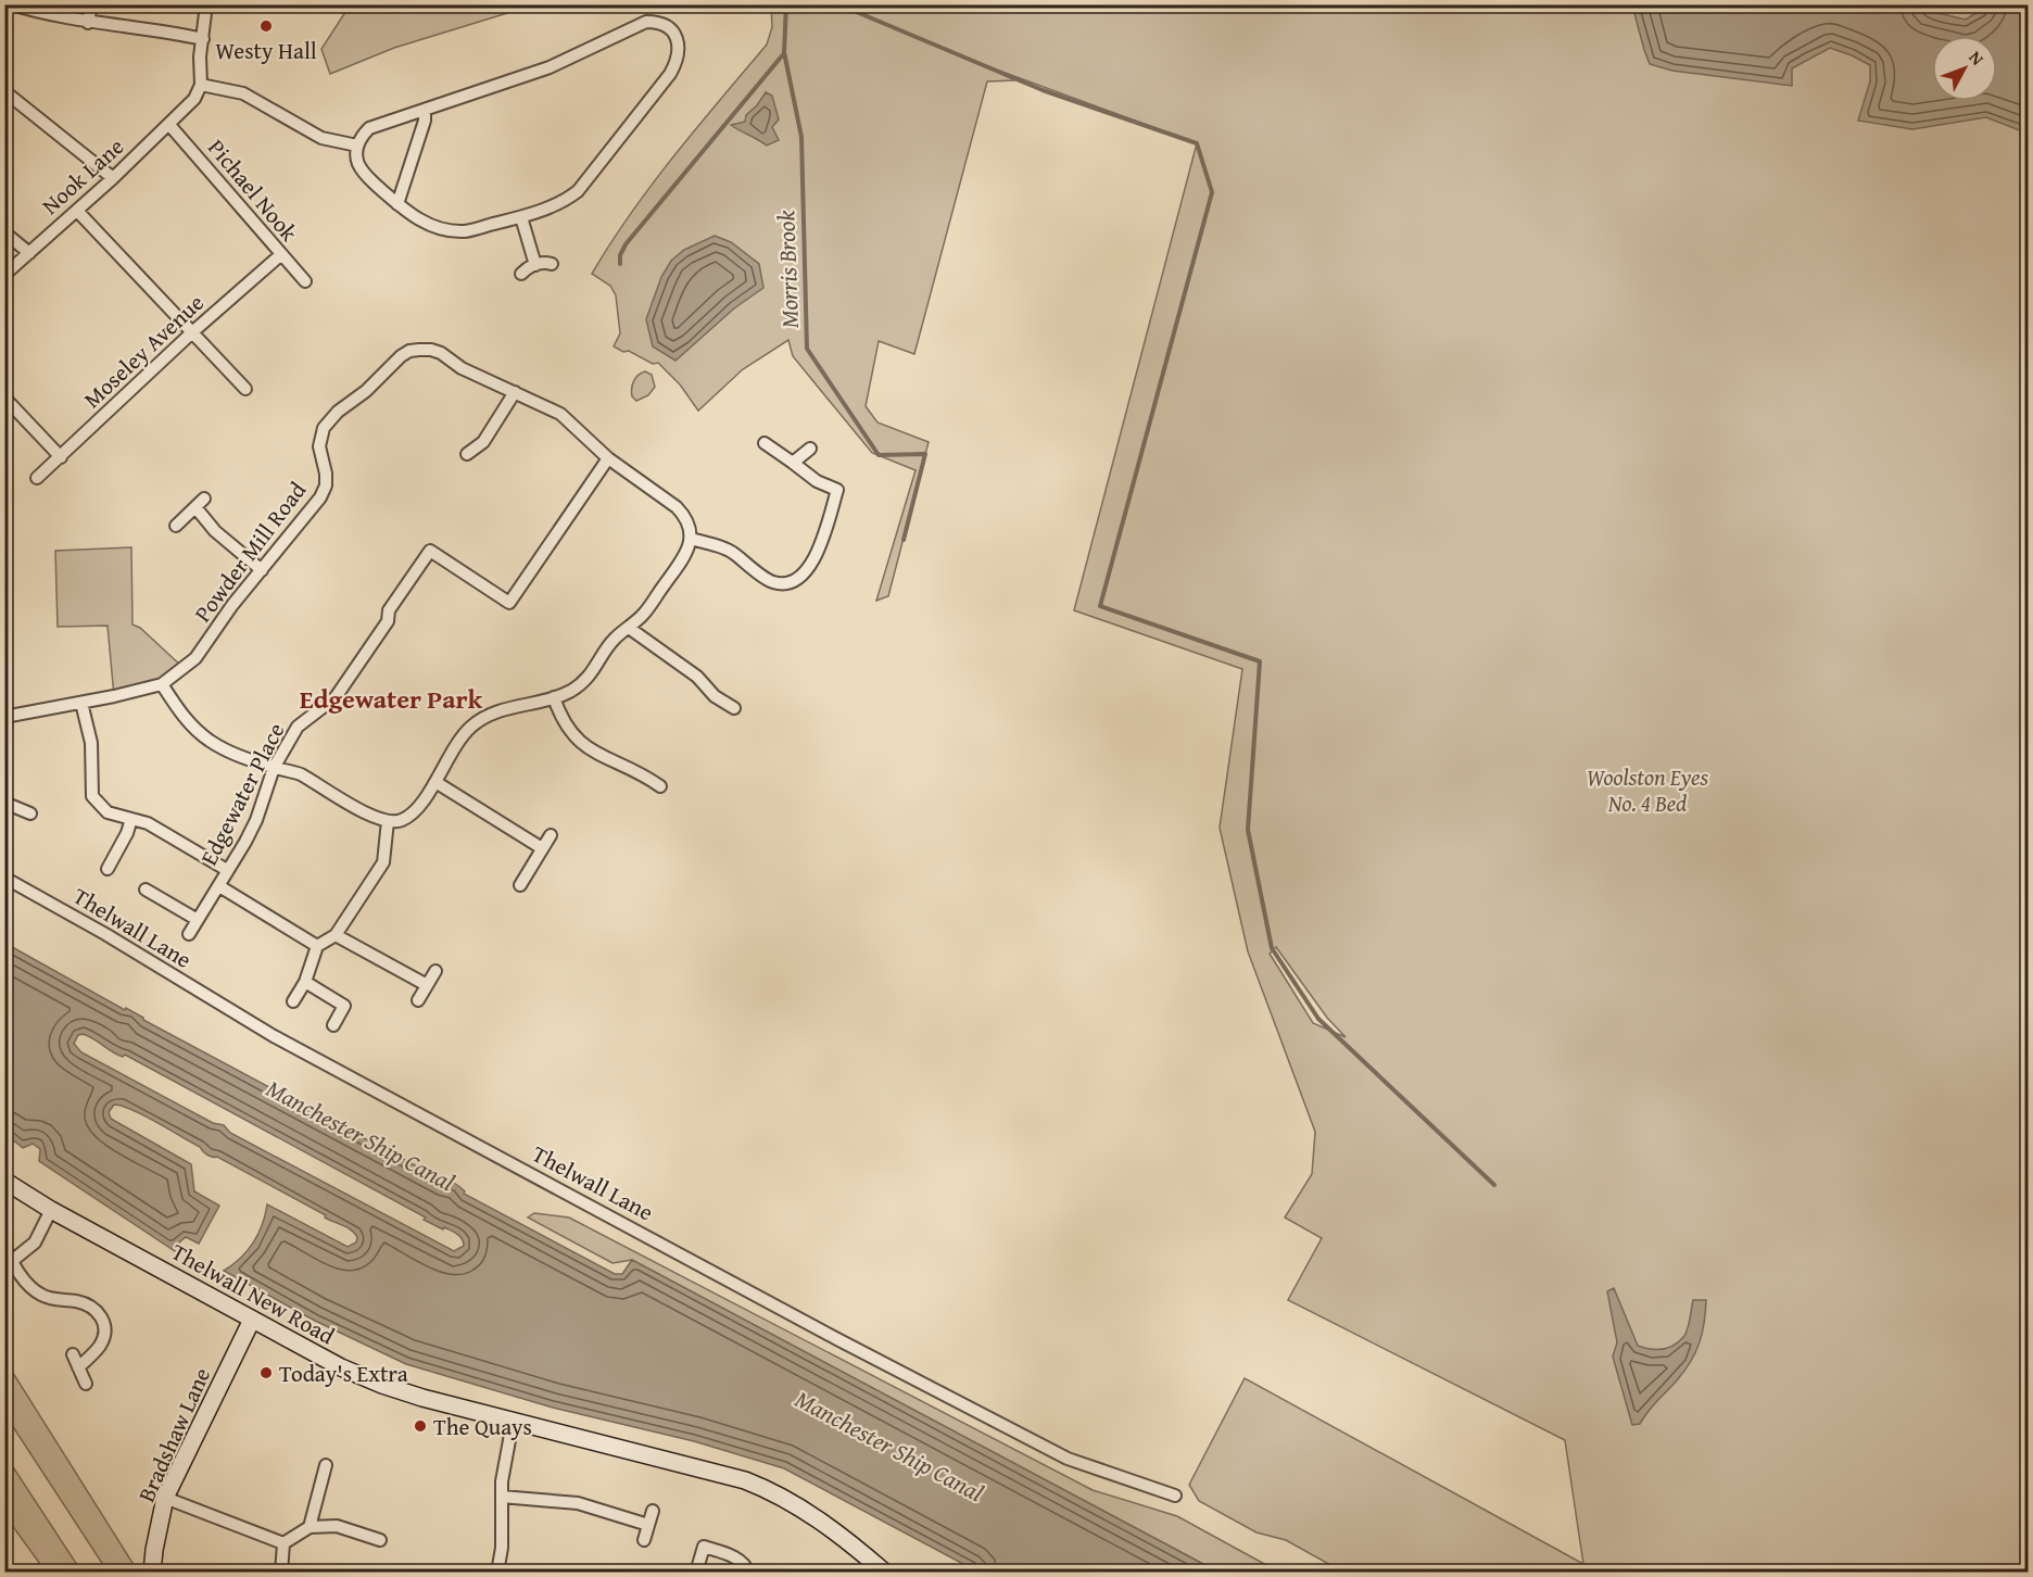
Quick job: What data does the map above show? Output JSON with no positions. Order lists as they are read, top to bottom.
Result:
{
  "streets": {
    "main road": ["Thelwall New Road", "Bradshaw Lane"],
    "street": [
      "Nook Lane",
      "Pichael Nook",
      "Moseley Avenue",
      "Powder Mill Road",
      "Edgewater Place",
      "Thelwall Lane"
    ]
  },
  "crossings": [
    ["Nook Lane", "Pichael Nook"],
    ["Pichael Nook", "Moseley Avenue"],
    ["Powder Mill Road", "Edgewater Place"],
    ["Thelwall New Road", "Bradshaw Lane"]
  ],
  "districts": ["Edgewater Park"],
  "water": ["Morris Brook", "Manchester Ship Canal"],
  "parks": ["Woolston Eyes No. 4 Bed"],
  "places": ["Westy Hall", "Today's Extra", "The Quays"],
  "north": "top right"
}
